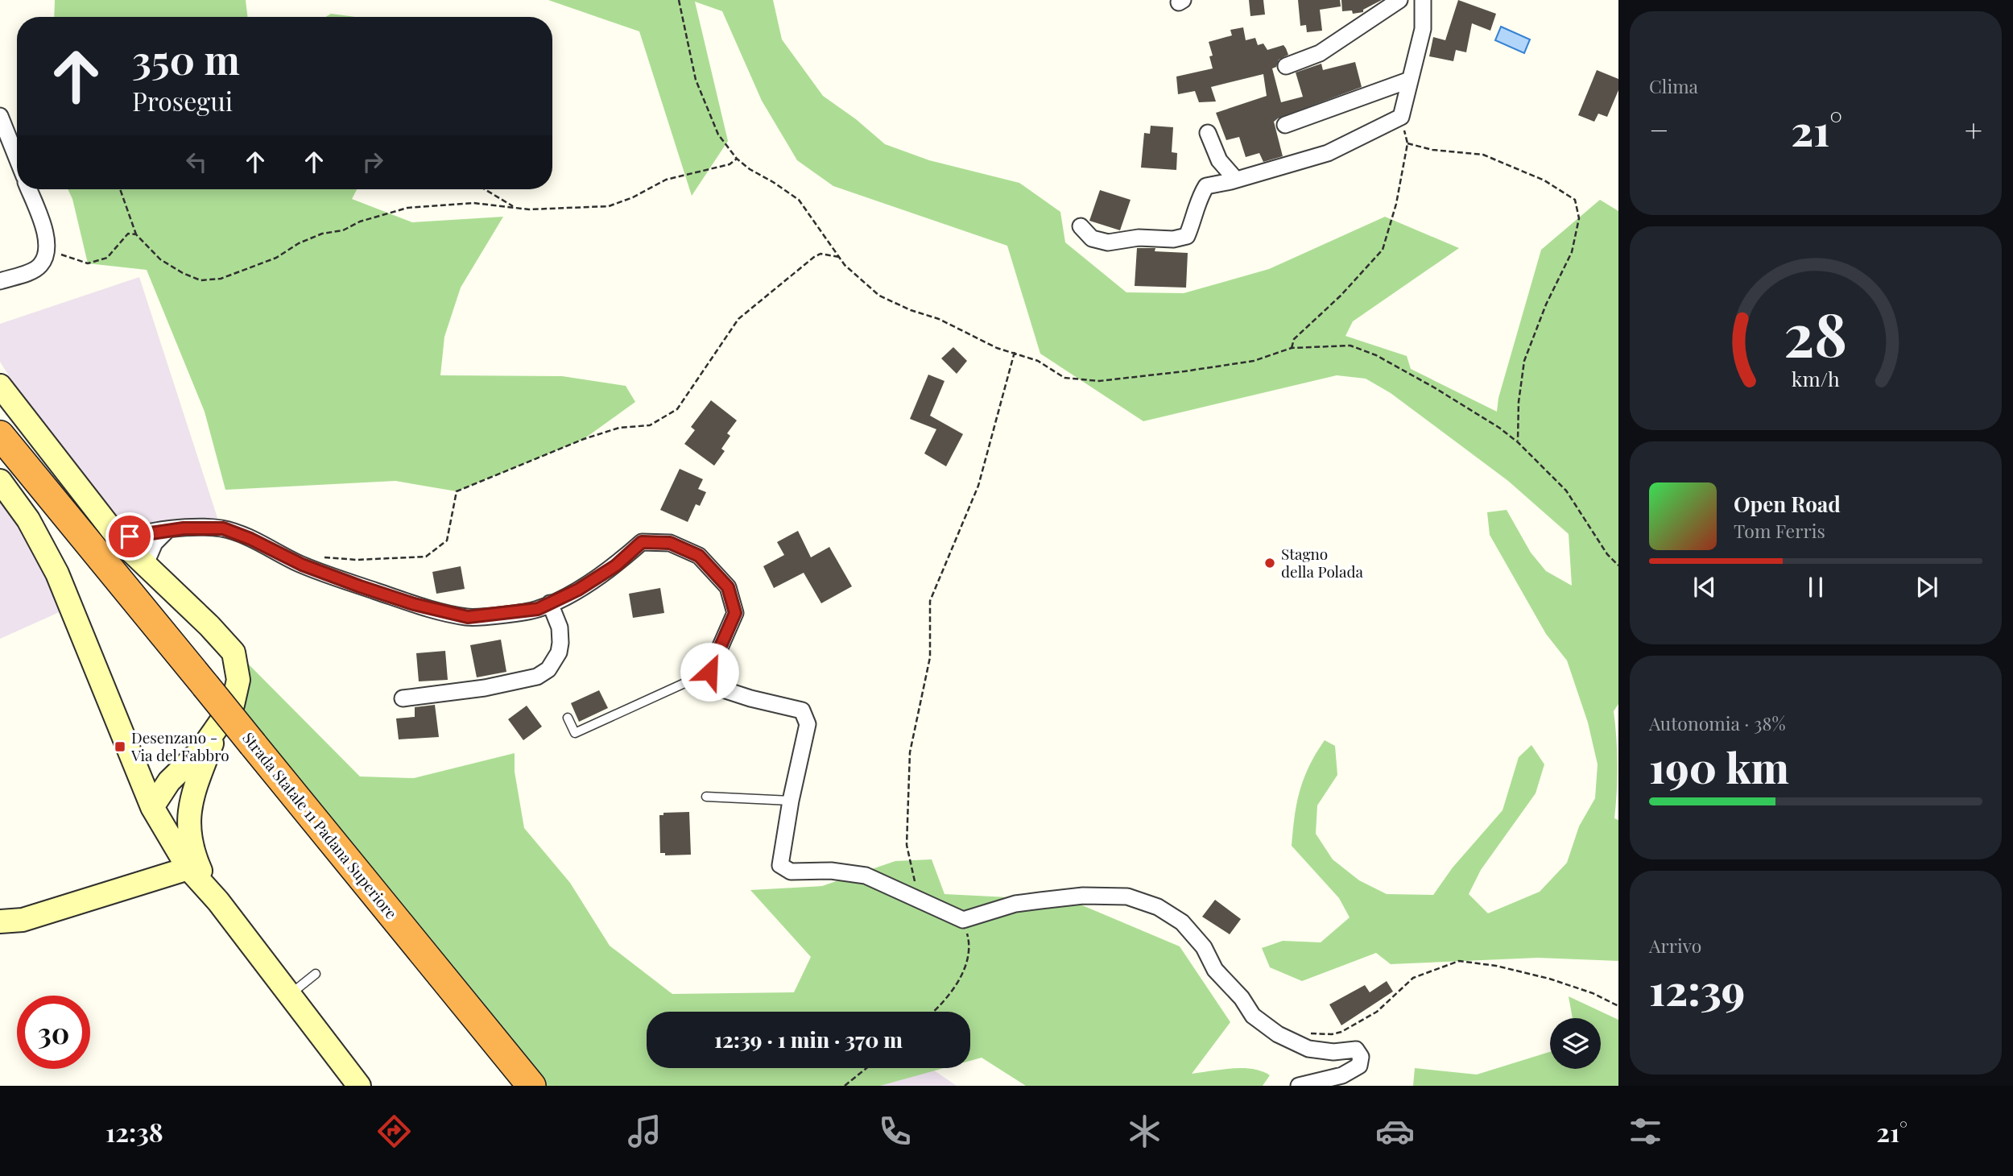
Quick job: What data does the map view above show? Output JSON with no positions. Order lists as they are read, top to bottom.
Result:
{
  "streets": {
    "highway": ["Strada Statale 11 Padana Superiore"]
  },
  "places": {
    "other": ["Stagno della Polada"],
    "transit": ["Desenzano - Via del Fabbro"]
  },
  "page": {
    "tile": [
      "Clima",
      ["Autonomia · 38%", "190 km"],
      ["Arrivo", "12:39"]
    ],
    "turn": ["350 m", "Prosegui"],
    "heat": ["−", "21°", "+"],
    "song": ["Open Road", "Tom Ferris"],
    "limit": "30",
    "trip": "12:39 · 1 min · 370 m",
    "tabs": ["12:38", "21°"],
    "gauge": ["28", "km/h"]
  }
}
